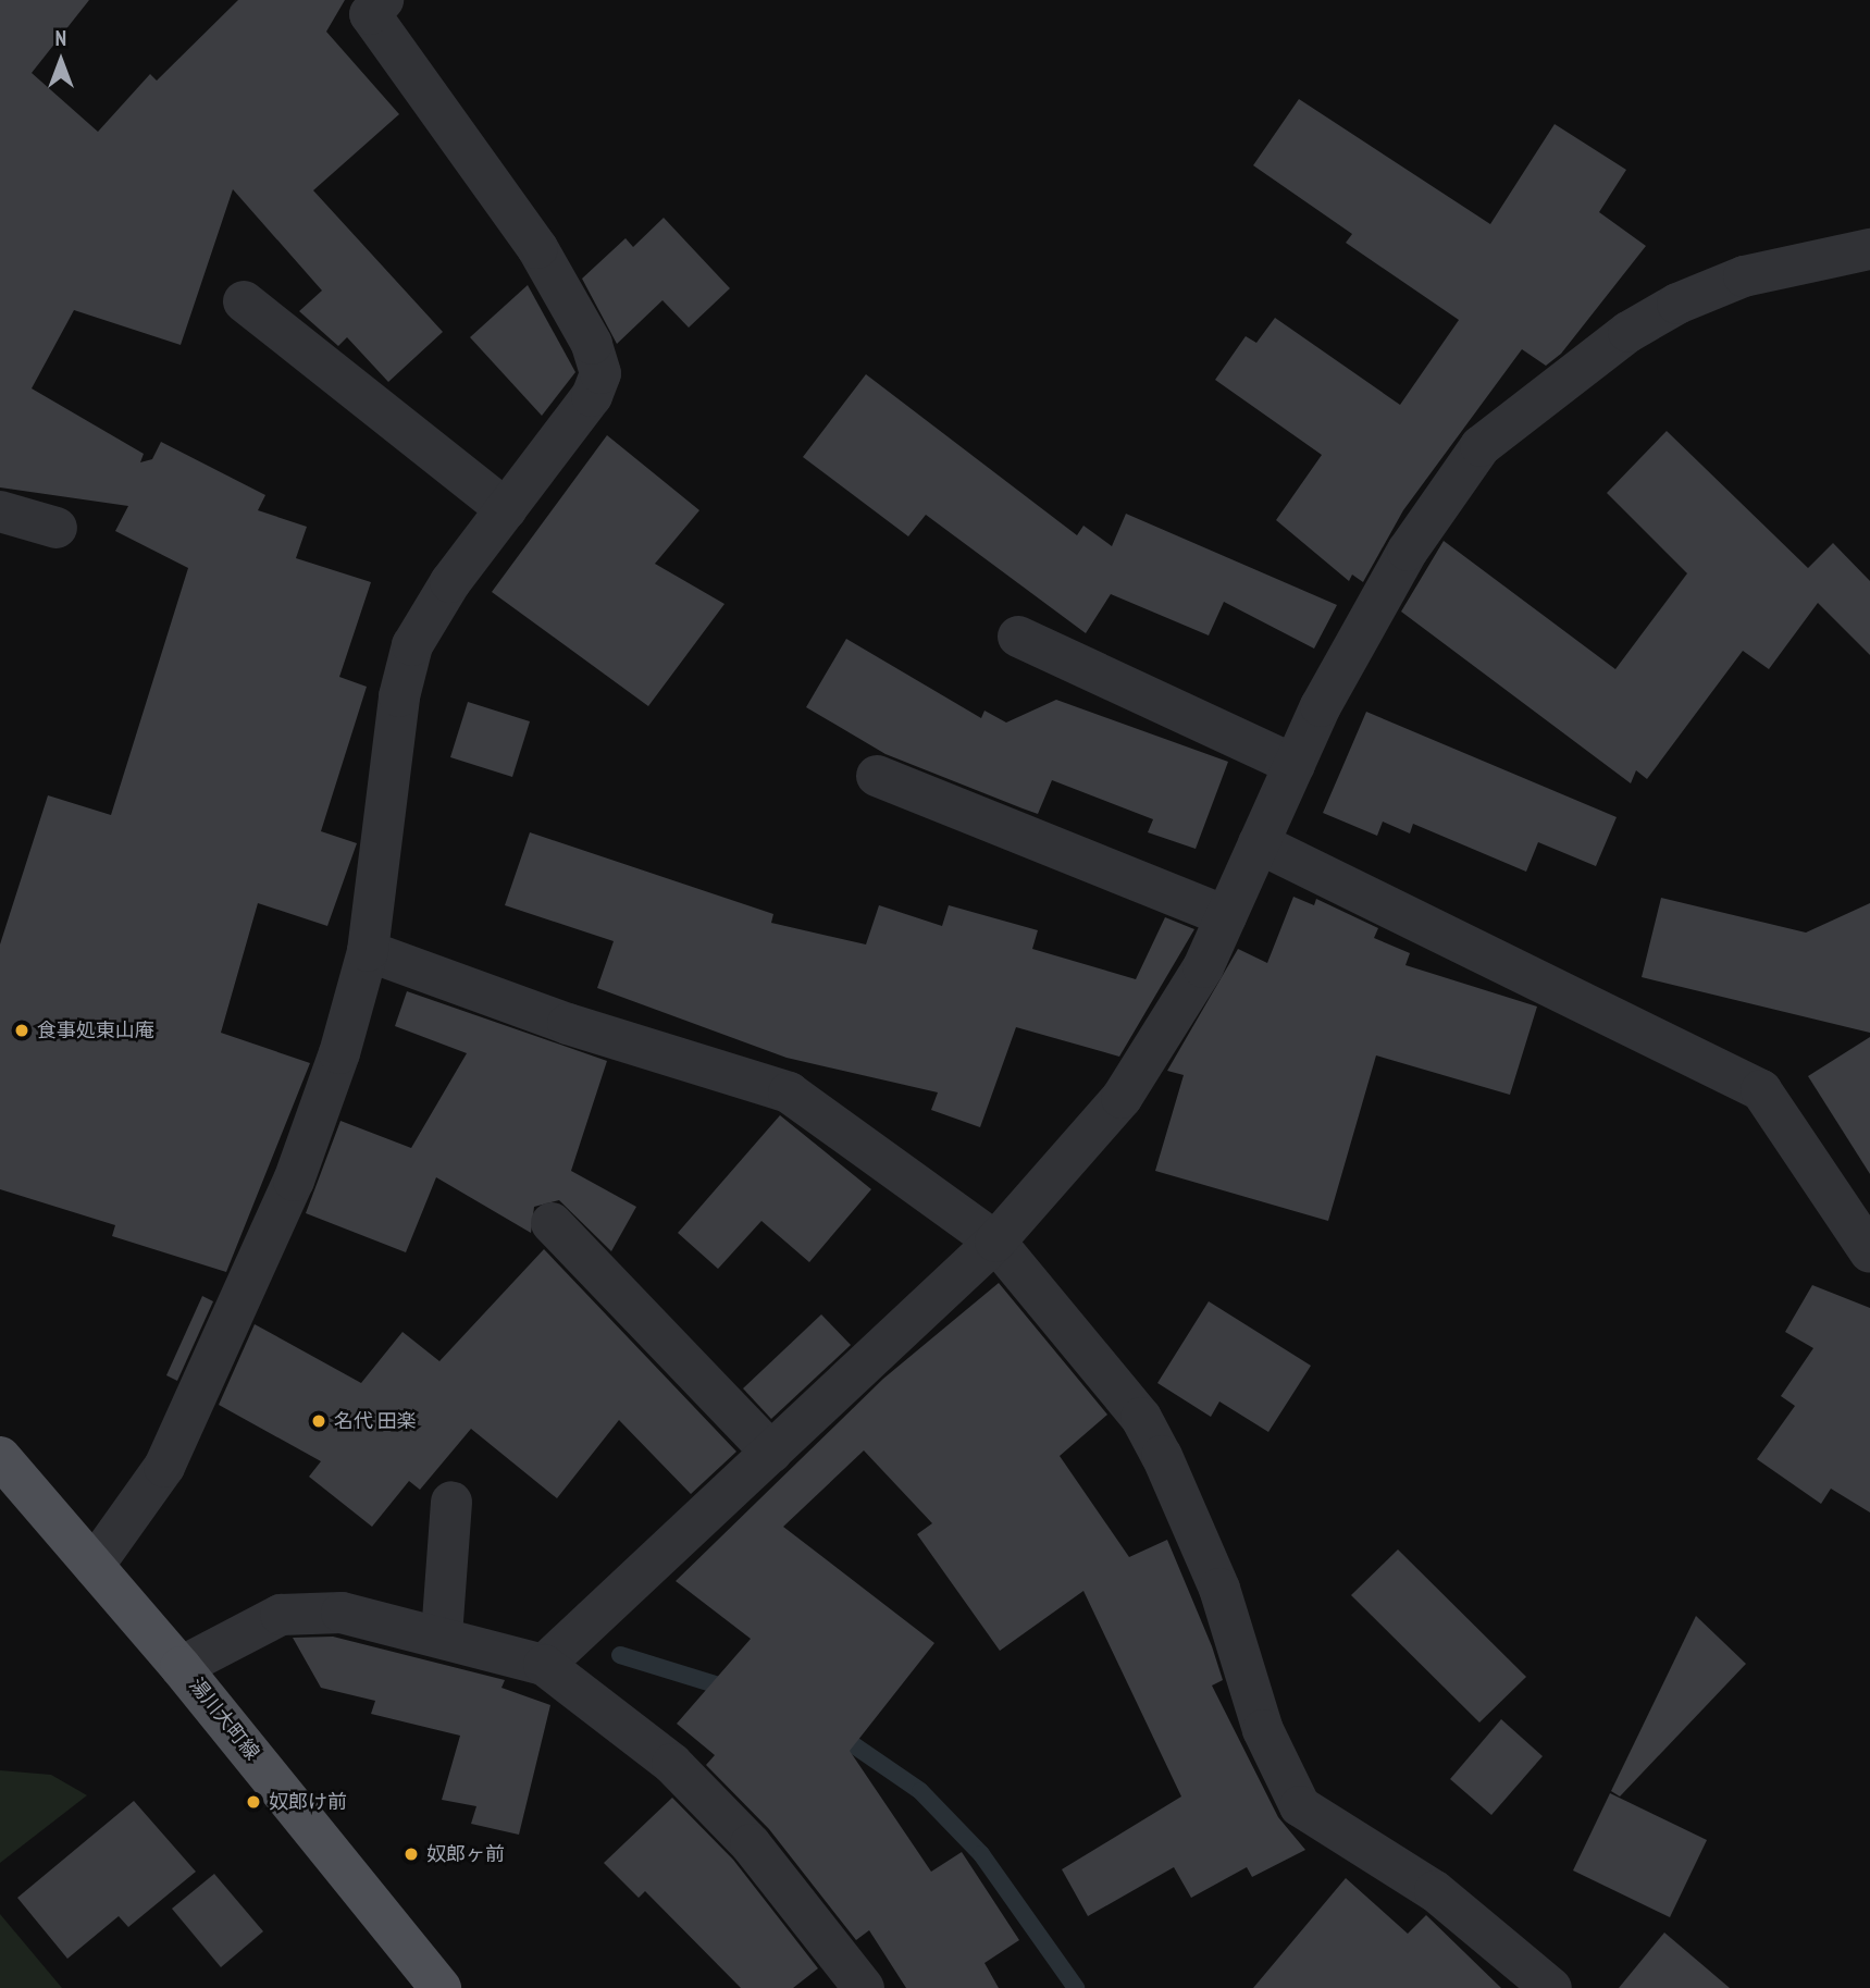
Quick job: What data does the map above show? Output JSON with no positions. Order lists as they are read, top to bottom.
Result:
{
  "streets": {
    "main road": ["湯川大町線"]
  },
  "places": [
    "食事処東山庵",
    "名代 田楽",
    "奴郎け前",
    "奴郎ヶ前"
  ],
  "north": "top"
}
